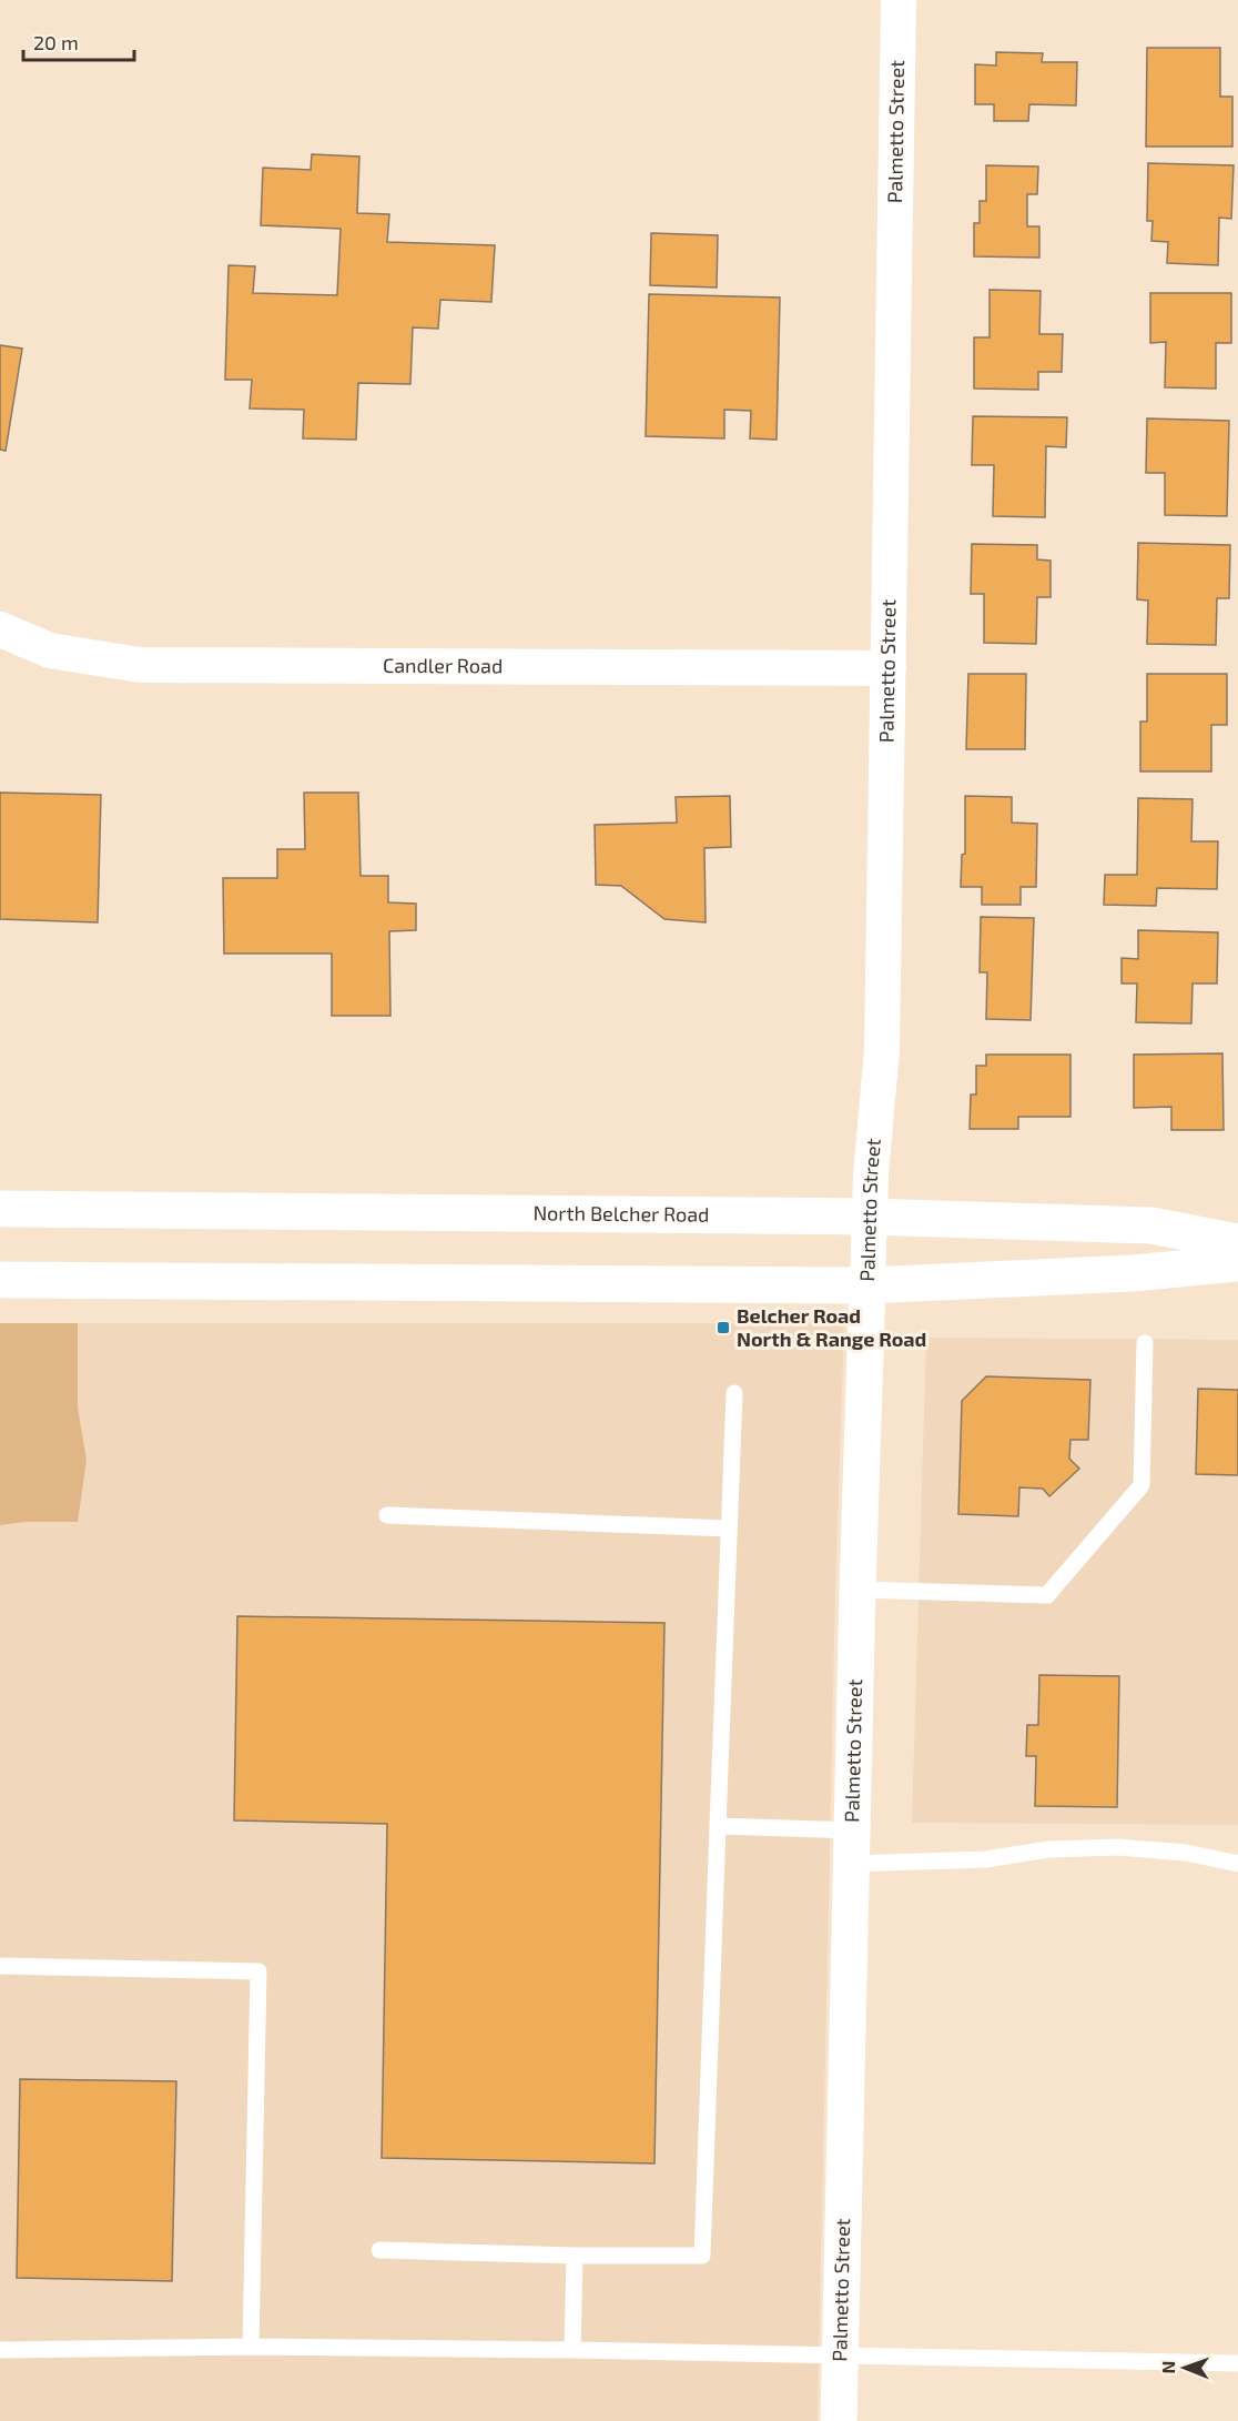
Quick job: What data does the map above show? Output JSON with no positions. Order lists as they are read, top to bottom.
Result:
{
  "streets": {
    "main road": ["Palmetto Street", "North Belcher Road"],
    "street": ["Candler Road"]
  },
  "crossings": [
    ["Palmetto Street", "Candler Road"],
    ["Palmetto Street", "North Belcher Road"]
  ],
  "places": {
    "transit": ["Belcher Road North & Range Road"]
  },
  "scale_bar": "20 m",
  "north": "left"
}
